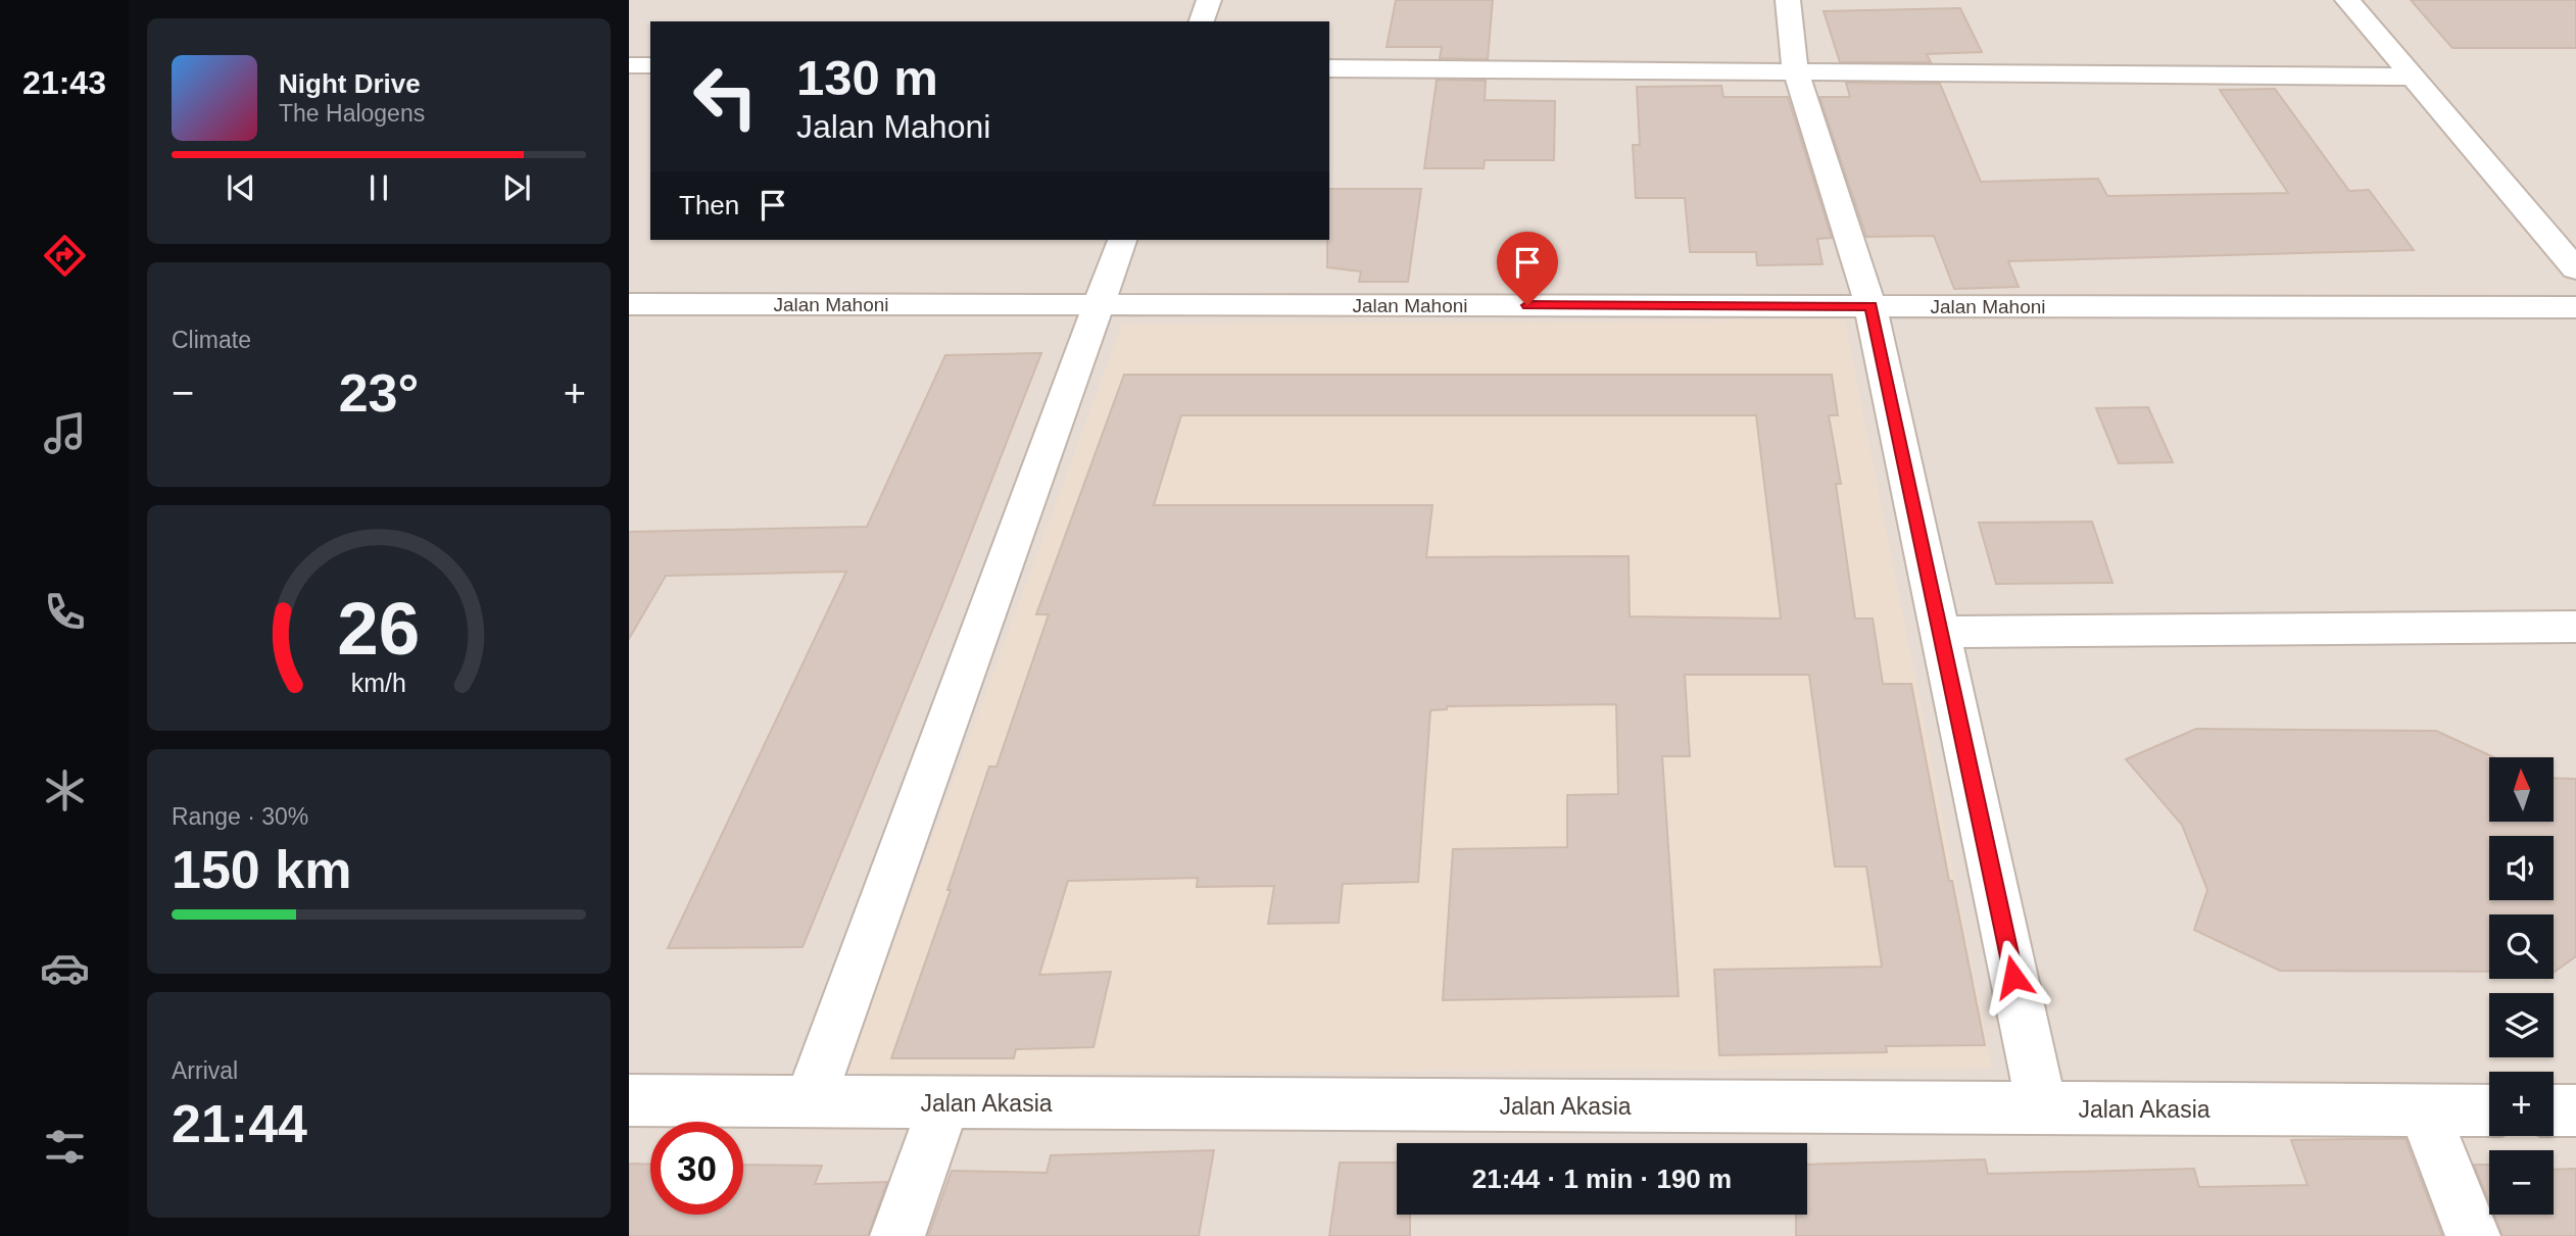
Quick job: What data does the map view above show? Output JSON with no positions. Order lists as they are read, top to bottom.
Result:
{
  "streets": {
    "street": ["Jalan Mahoni", "Jalan Akasia"]
  },
  "north": "top",
  "page": {
    "tabs": "21:43",
    "turn": ["130 m", "Jalan Mahoni"],
    "song": ["Night Drive", "The Halogens"],
    "then": "Then",
    "tile": [
      "Climate",
      ["Range · 30%", "150 km"],
      ["Arrival", "21:44"]
    ],
    "heat": ["−", "23°", "+"],
    "map_buttons": ["+", "−"],
    "limit": "30",
    "trip": "21:44 · 1 min · 190 m",
    "gauge": ["26", "km/h"]
  }
}
